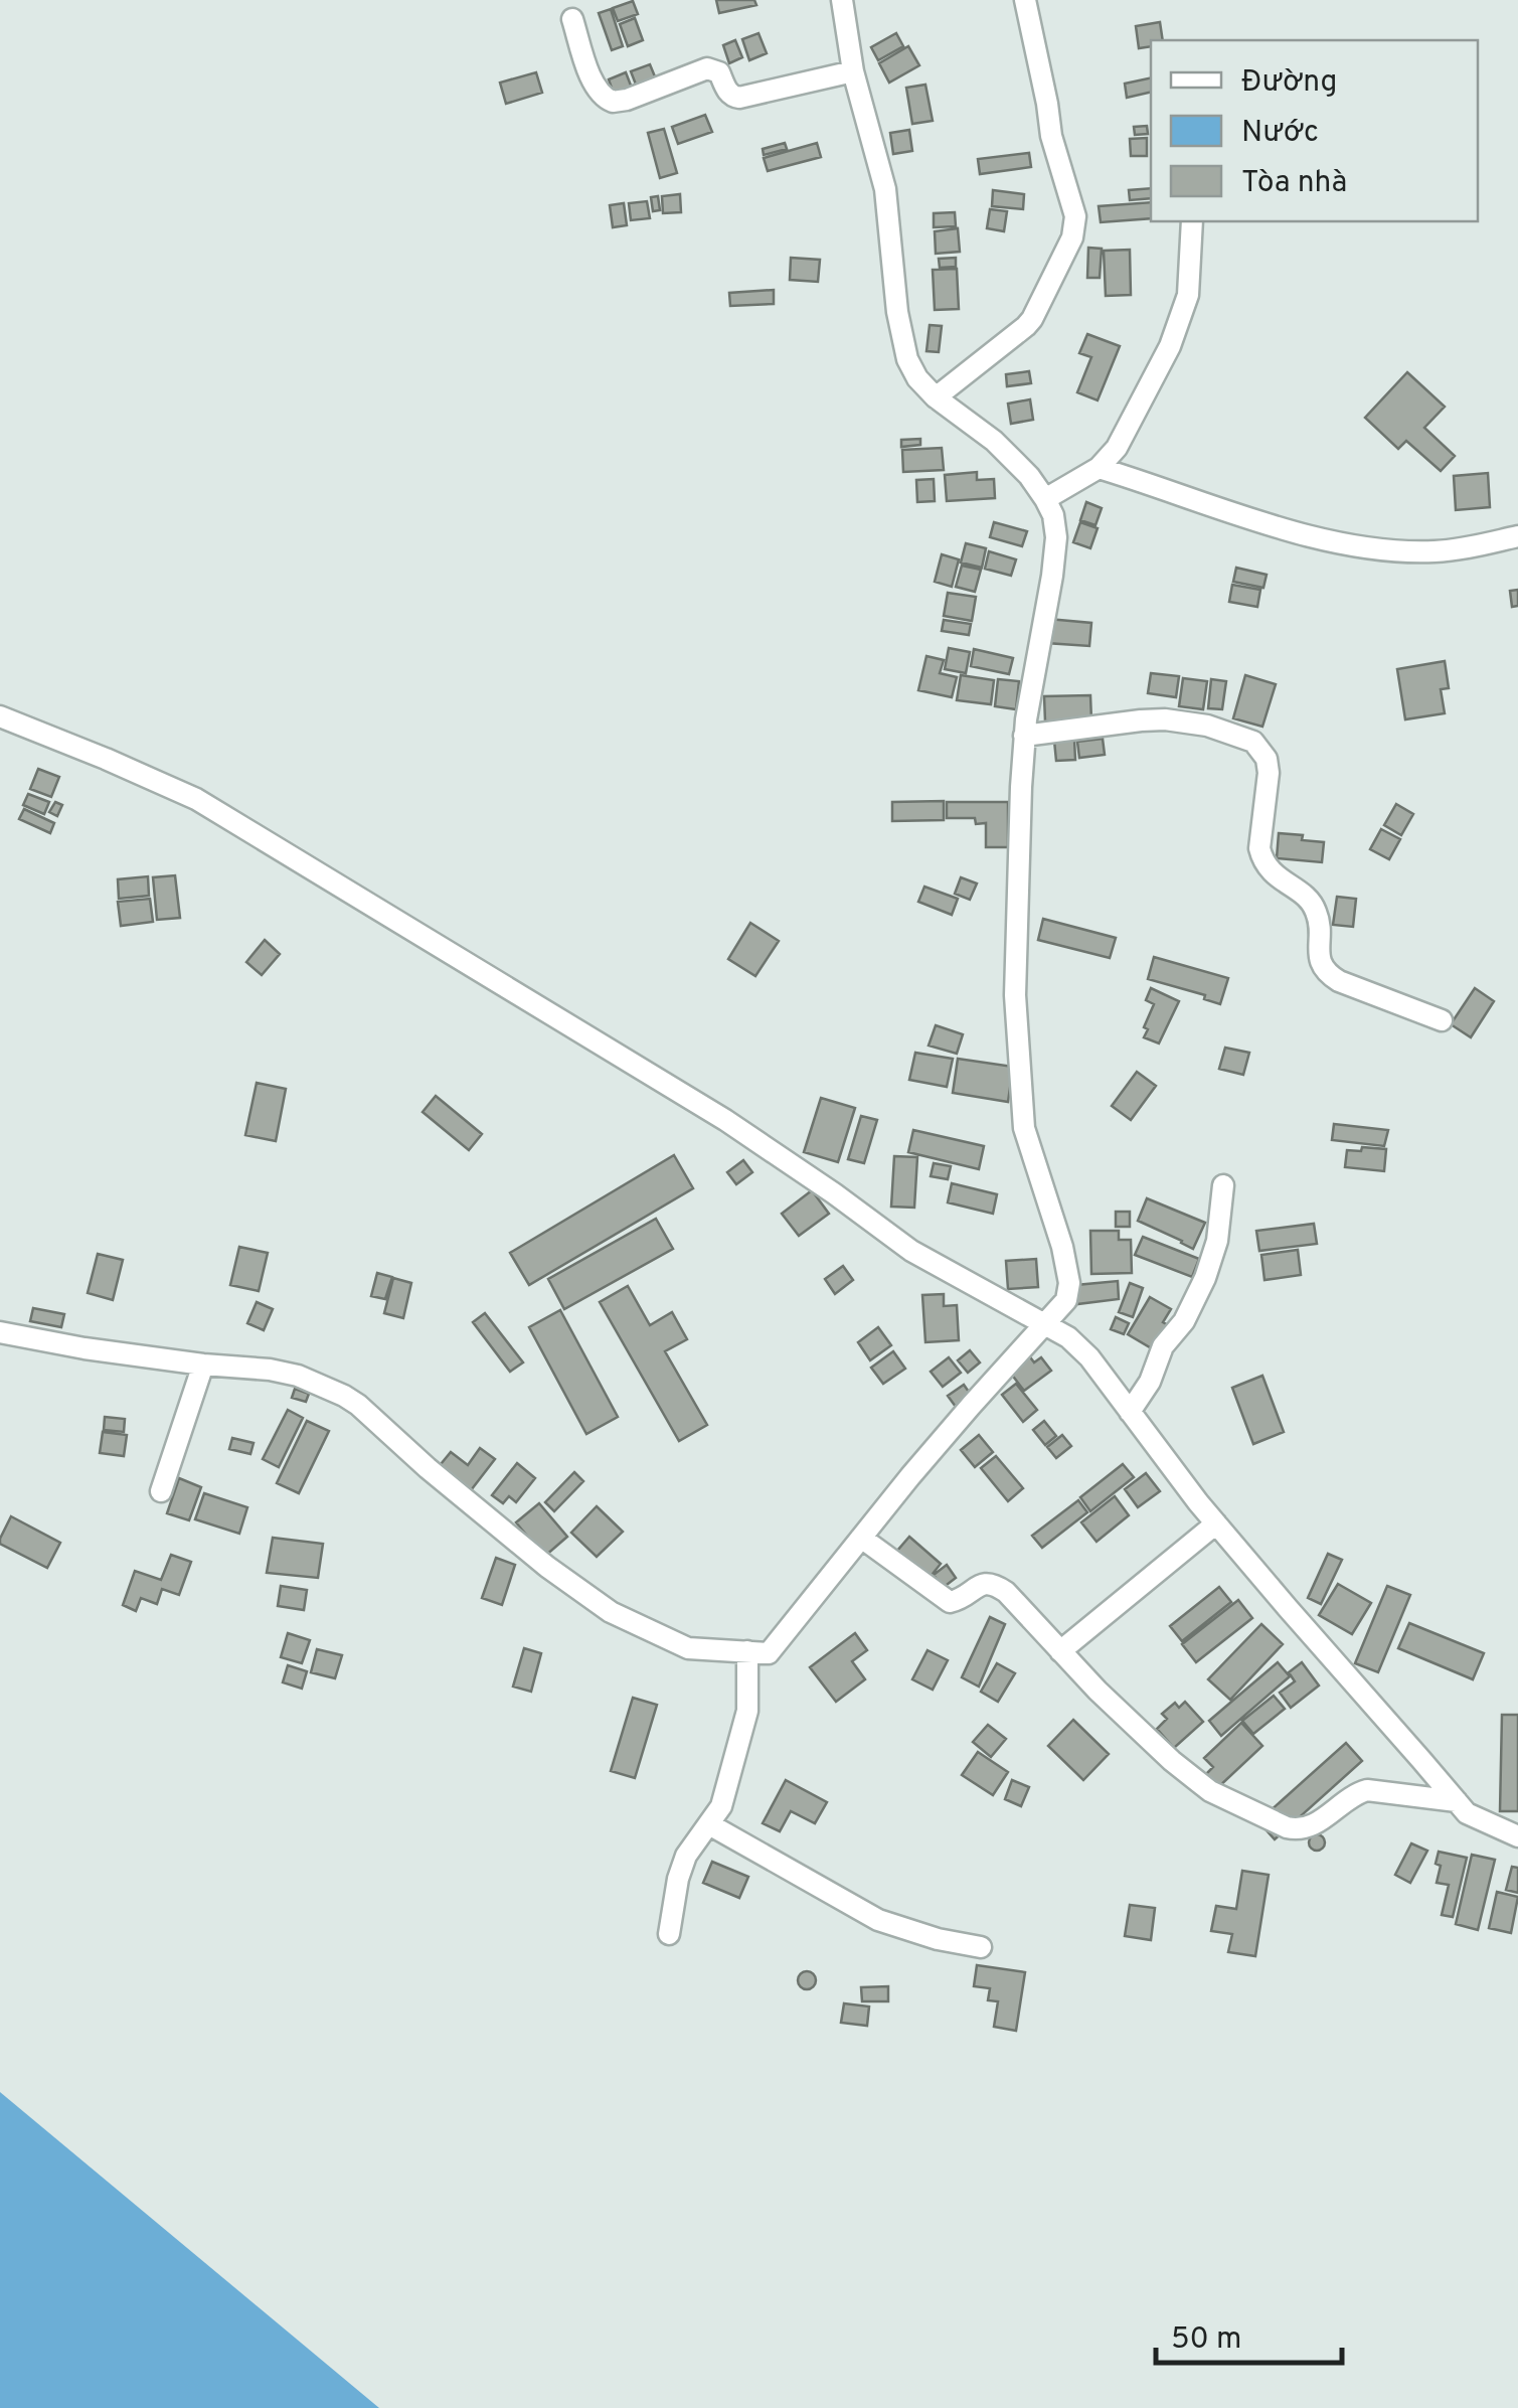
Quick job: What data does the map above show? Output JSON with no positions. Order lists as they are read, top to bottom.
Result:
{
  "legend": ["Đường", "Nước", "Tòa nhà"],
  "scale_bar": "50 m"
}
